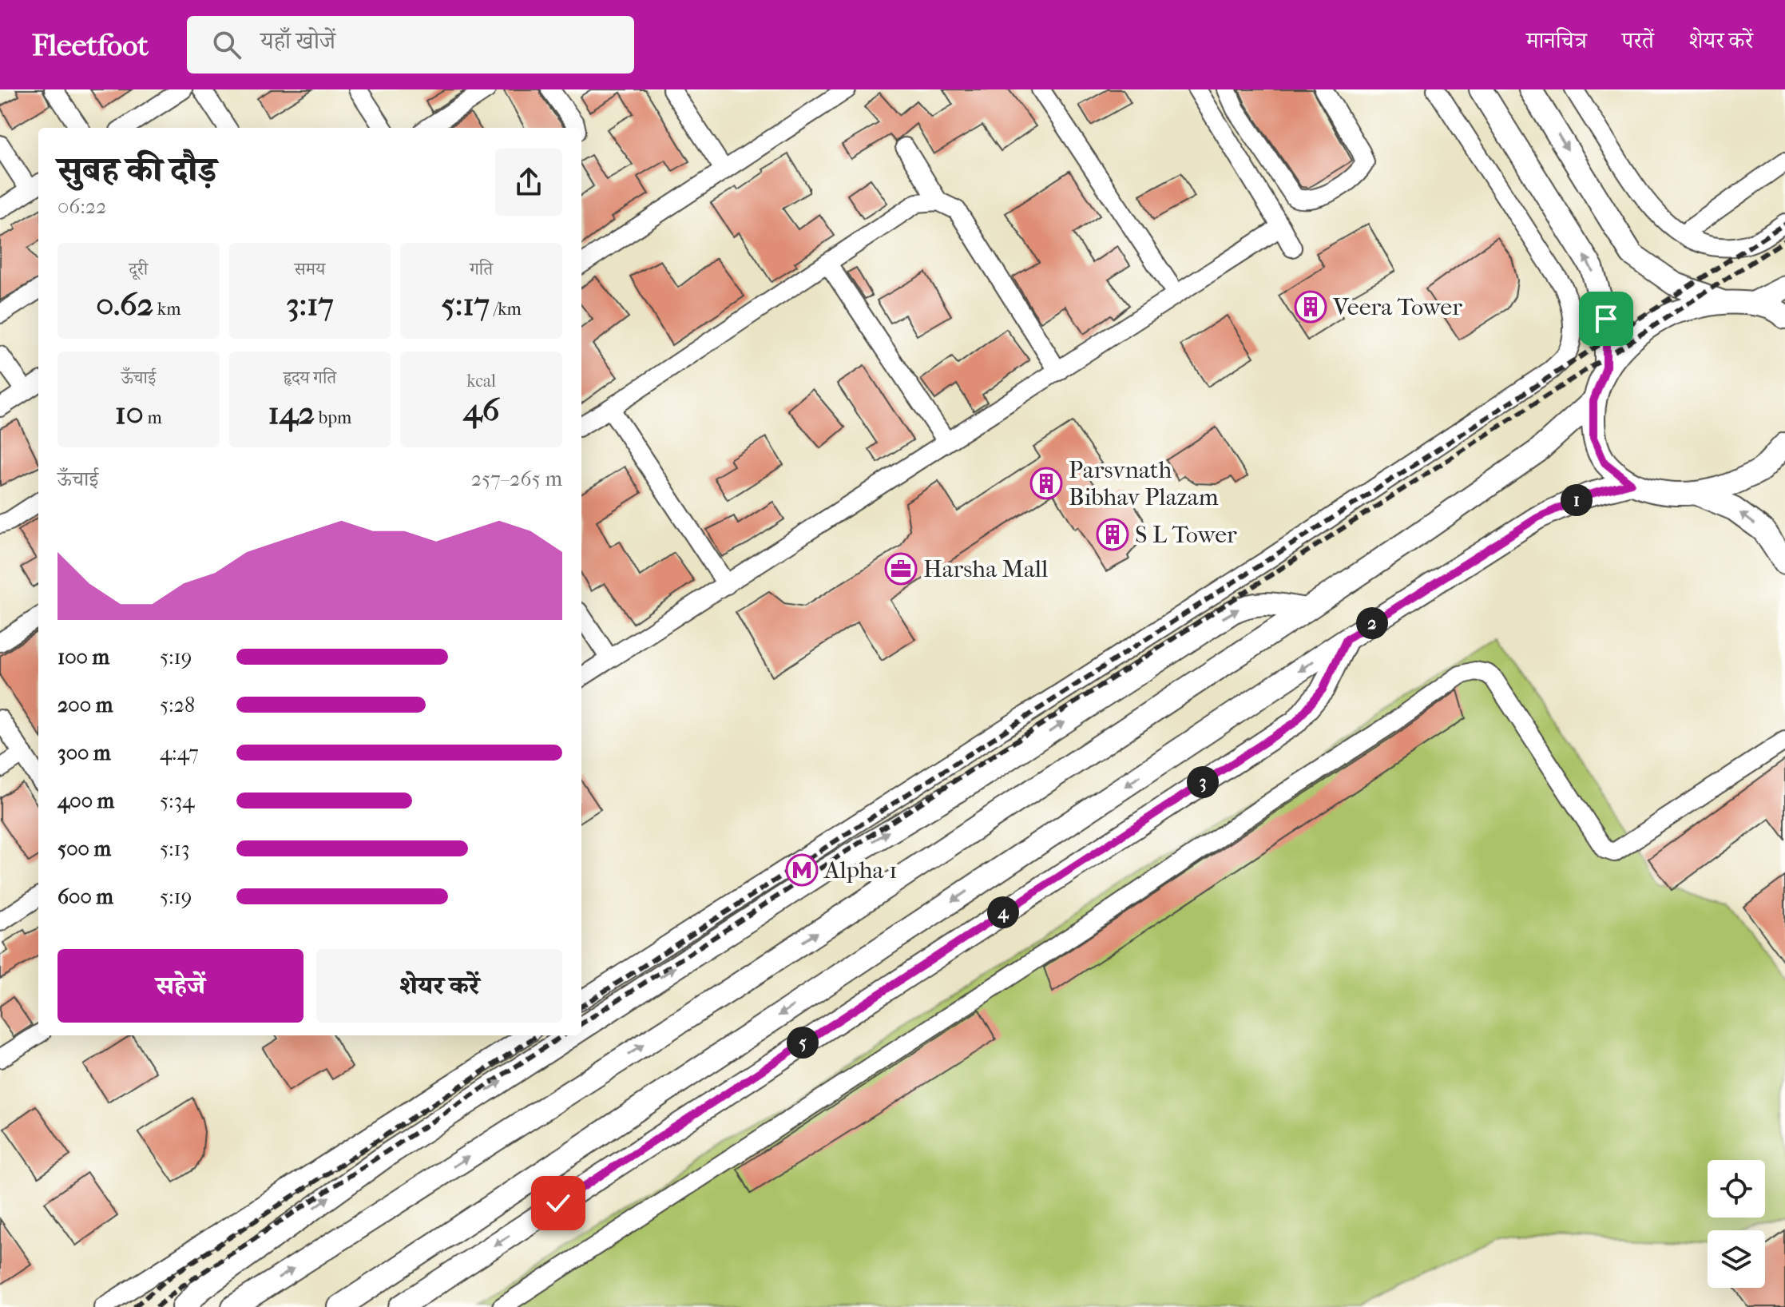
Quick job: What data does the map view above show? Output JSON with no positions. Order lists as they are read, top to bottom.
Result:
{
  "places": {
    "building": ["Veera Tower", "Parsvnath Bibhav Plazam", "S L Tower"],
    "office": ["Harsha Mall"],
    "metro station": ["Alpha 1"]
  },
  "page": {
    "header": "Fleetfoot",
    "search": "यहाँ खोजें",
    "nav": ["मानचित्र", "परतें", "शेयर करें"],
    "heading": ["सुबह की दौड़", "06:22"],
    "stats": [
      ["दूरी", "0.62 km"],
      ["समय", "3:17"],
      ["गति", "5:17 /km"],
      ["ऊँचाई", "10 m"],
      ["हृदय गति", "142 bpm"],
      ["kcal", "46"]
    ],
    "chart": ["ऊँचाई", "257–265 m"],
    "pins": [
      "1",
      "2",
      "3",
      "4",
      "5"
    ],
    "list": [
      {
        "name": "100 m",
        "note": "5:19"
      },
      {
        "name": "200 m",
        "note": "5:28"
      },
      {
        "name": "300 m",
        "note": "4:47"
      },
      {
        "name": "400 m",
        "note": "5:34"
      },
      {
        "name": "500 m",
        "note": "5:13"
      },
      {
        "name": "600 m",
        "note": "5:19"
      }
    ],
    "buttons": ["सहेजें", "शेयर करें"]
  }
}
